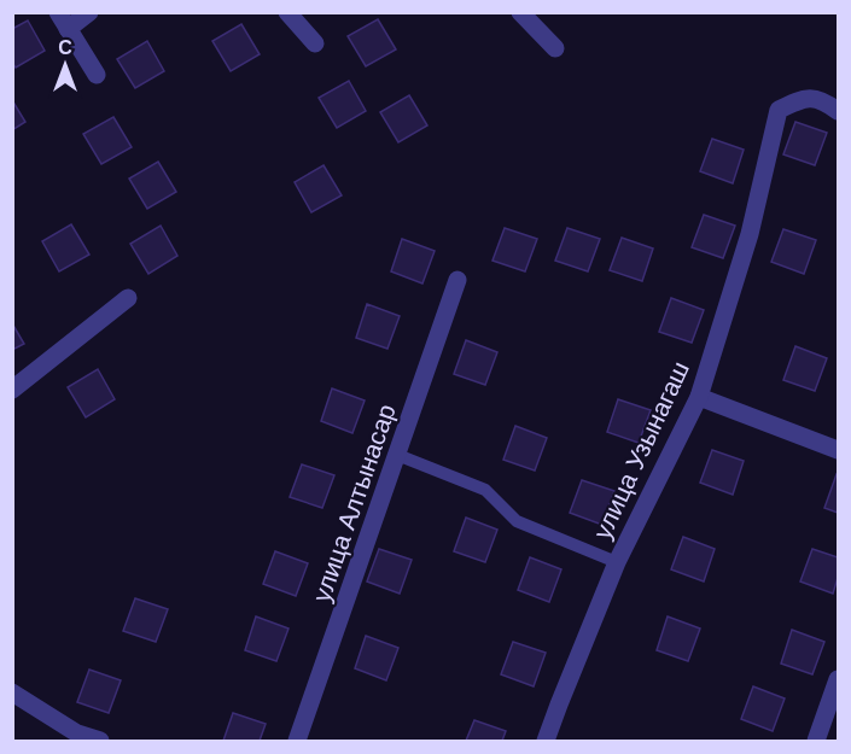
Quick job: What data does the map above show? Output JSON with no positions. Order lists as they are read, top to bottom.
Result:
{
  "streets": {
    "street": ["улица Узынагаш", "улица Алтынасар"]
  },
  "north": "top"
}
